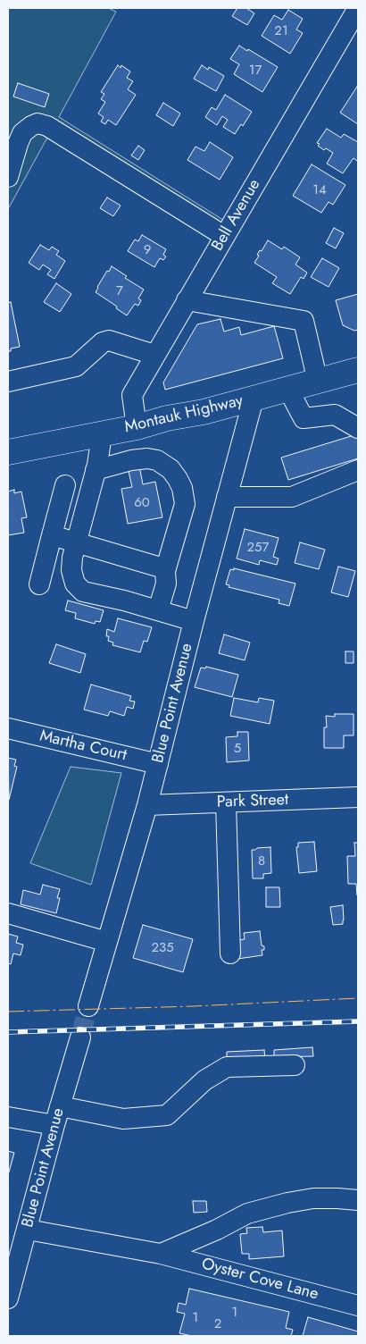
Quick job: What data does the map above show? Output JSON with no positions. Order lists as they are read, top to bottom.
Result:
{
  "streets": {
    "main road": ["Montauk Highway"],
    "street": [
      "Bell Avenue",
      "Blue Point Avenue",
      "Martha Court",
      "Park Street",
      "Oyster Cove Lane"
    ]
  },
  "crossings": [
    ["Bell Avenue", "Montauk Highway"],
    ["Montauk Highway", "Blue Point Avenue"],
    ["Blue Point Avenue", "Martha Court"],
    ["Blue Point Avenue", "Park Street"],
    ["Blue Point Avenue", "Oyster Cove Lane"]
  ],
  "house_numbers": [
    "21",
    "17",
    "14",
    "9",
    "7",
    "60",
    "257",
    "5",
    "8",
    "235",
    "1",
    "1",
    "2"
  ]
}
